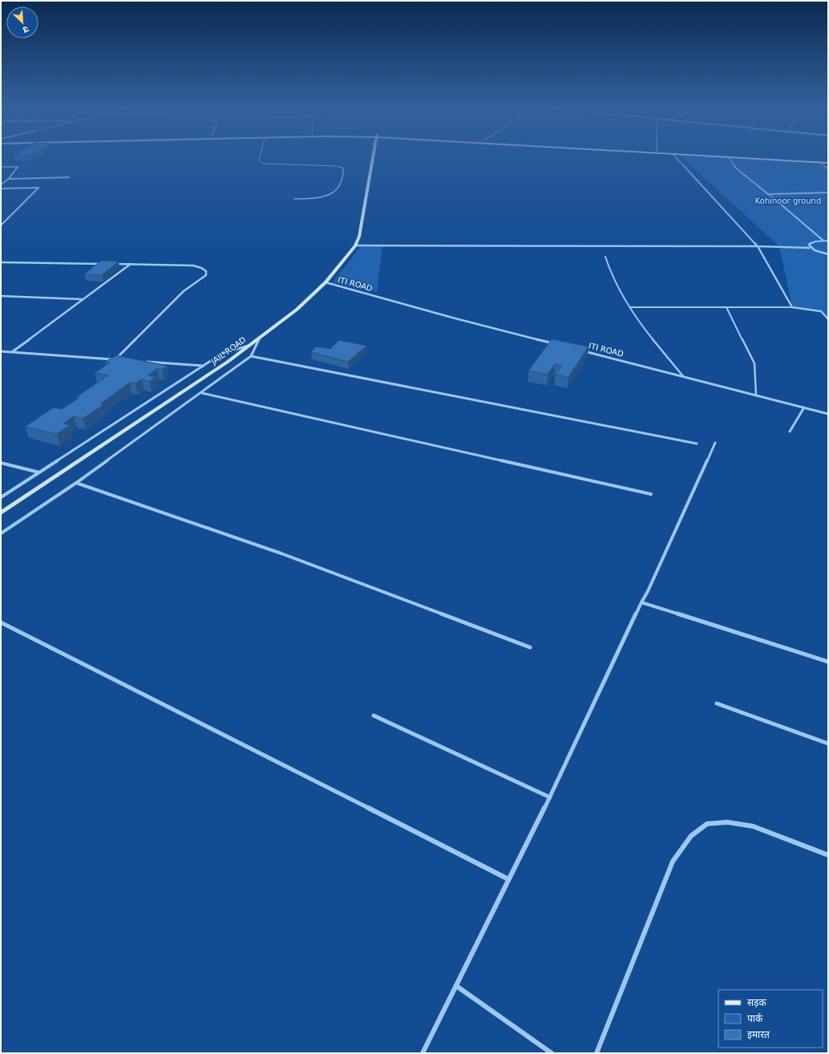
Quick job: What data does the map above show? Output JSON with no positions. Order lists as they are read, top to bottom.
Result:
{
  "streets": {
    "street": ["ITI ROAD", "JAIL ROAD"]
  },
  "crossings": [
    ["ITI ROAD", "JAIL ROAD"]
  ],
  "parks": ["Kohinoor ground"],
  "legend": ["सड़क", "पार्क", "इमारत"],
  "north": "bottom right"
}
